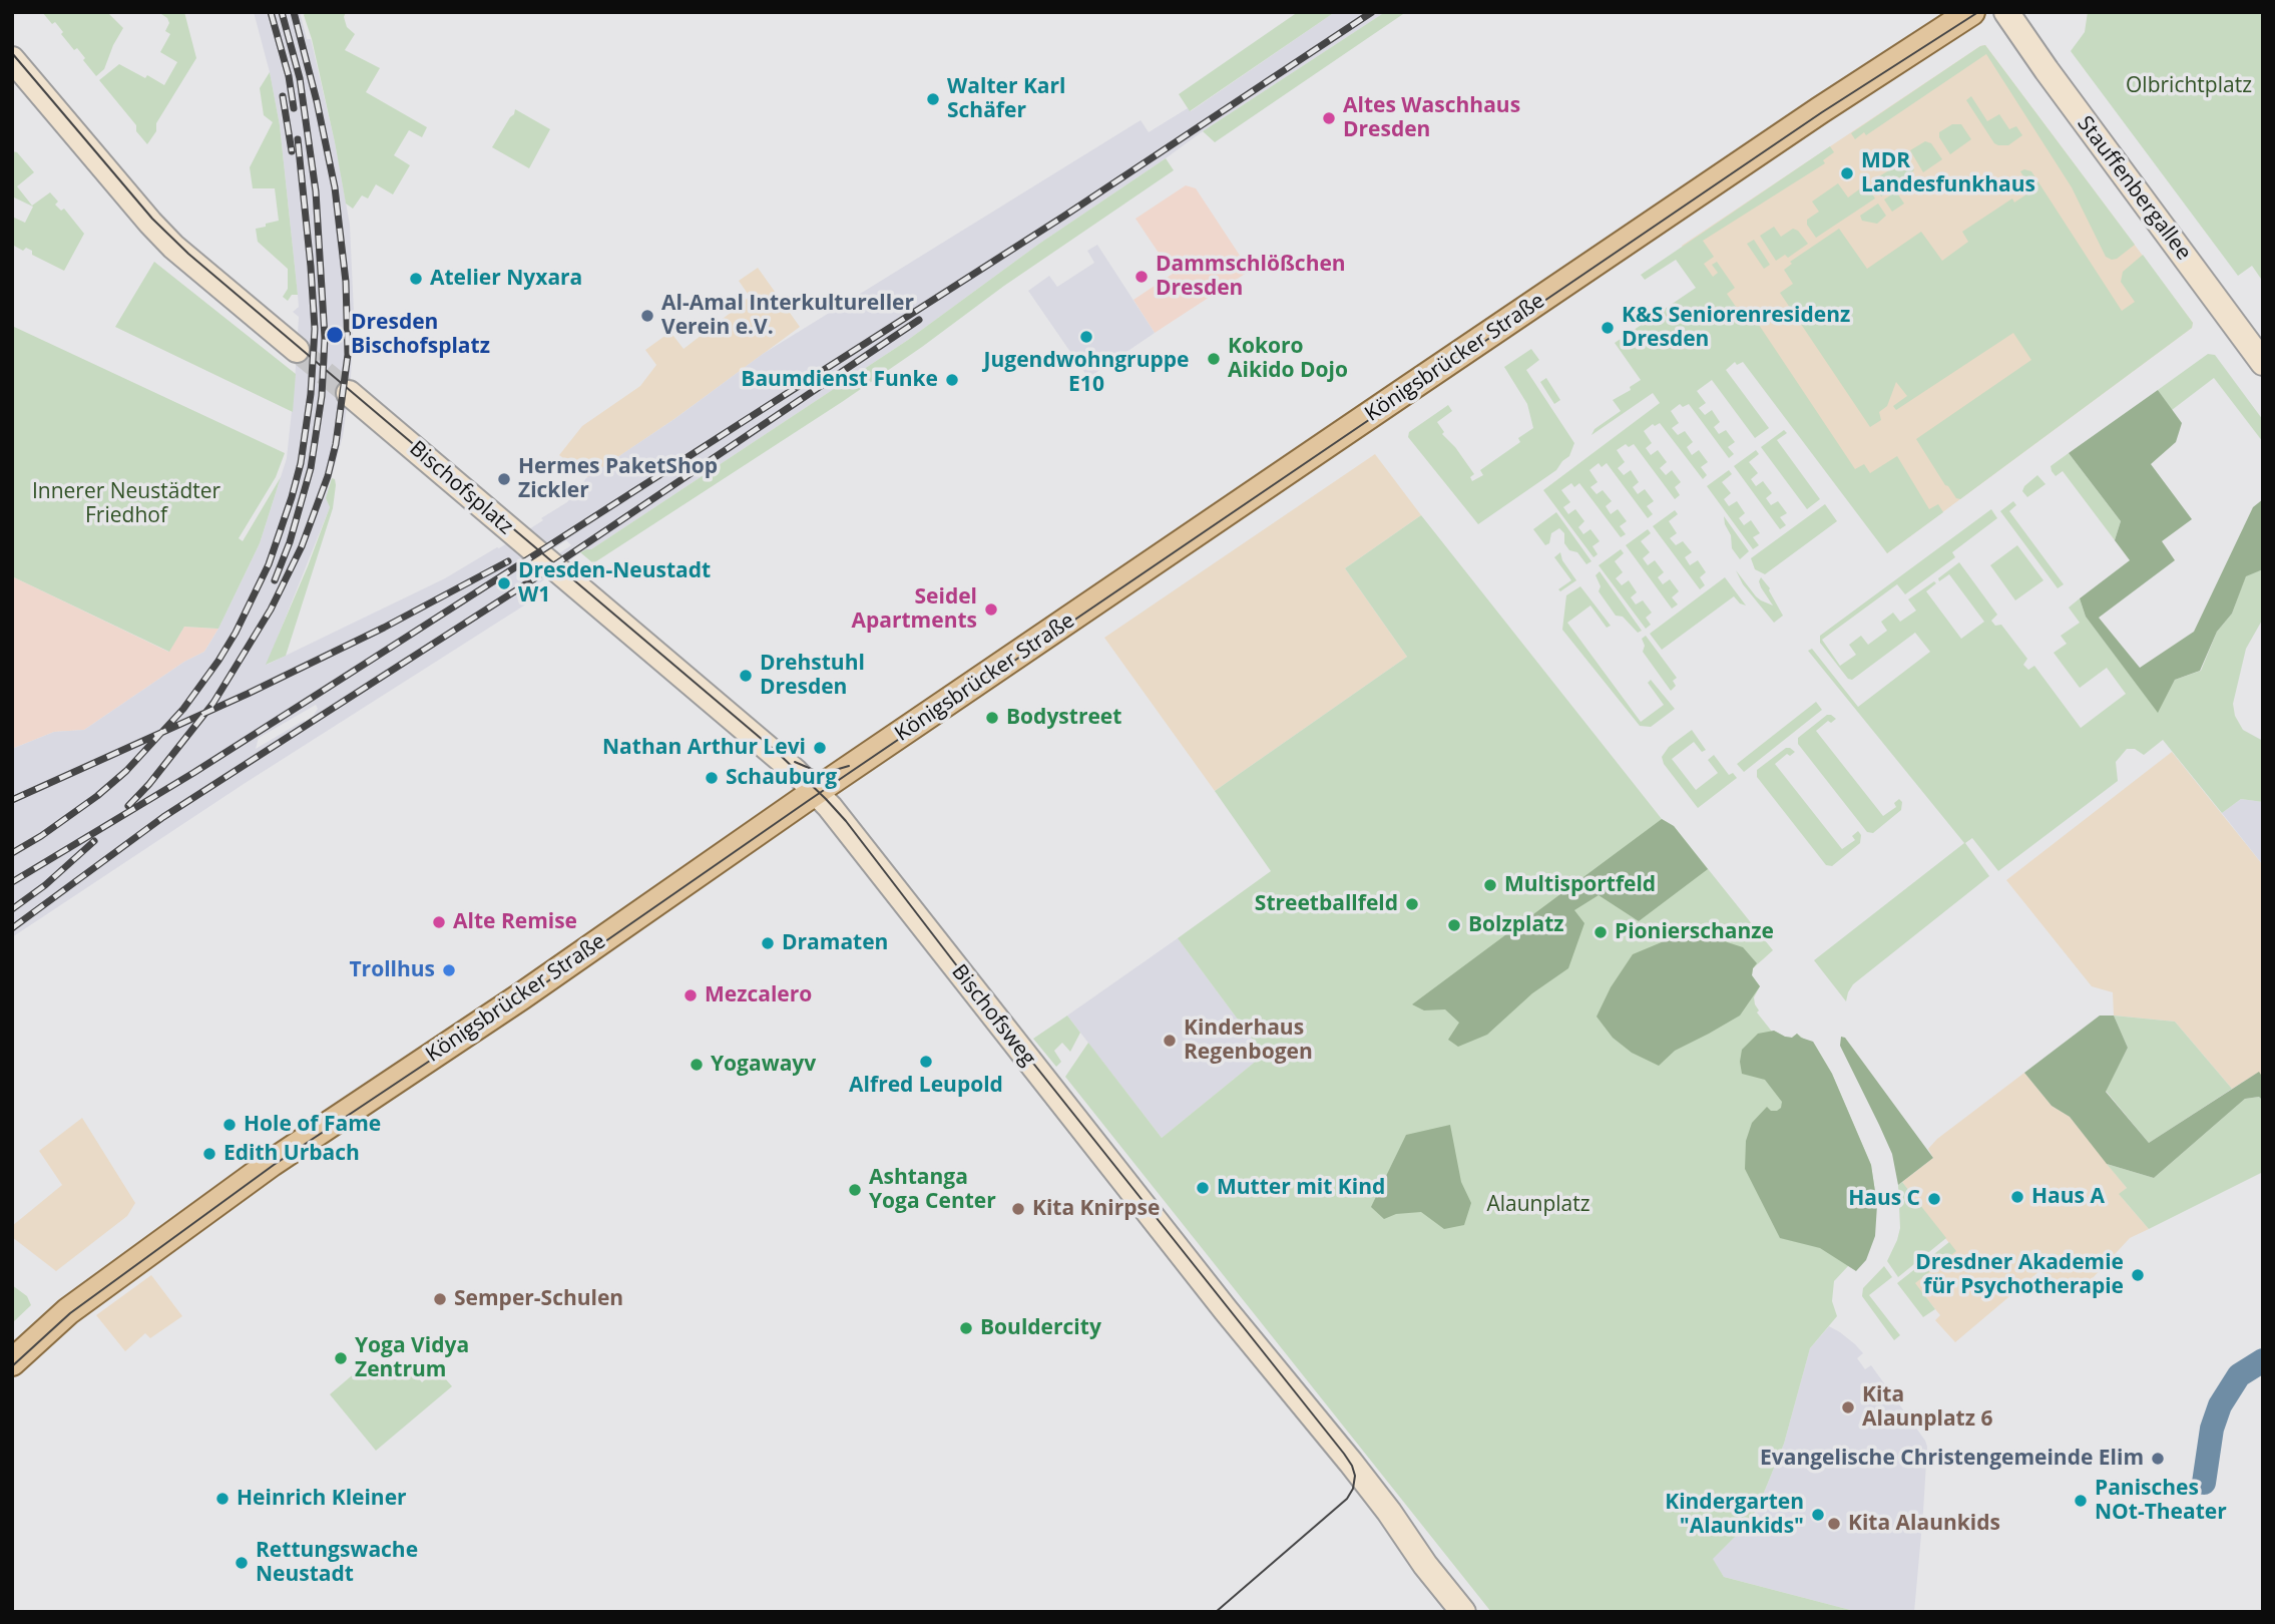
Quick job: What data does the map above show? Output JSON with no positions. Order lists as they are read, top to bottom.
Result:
{
  "streets": {
    "main road": [
      "Stauffenbergallee",
      "Königsbrücker Straße",
      "Bischofsplatz",
      "Bischofsweg"
    ]
  },
  "crossings": [
    ["Königsbrücker Straße", "Bischofsweg"],
    ["Bischofsplatz", "Bischofsweg"]
  ],
  "parks": ["Olbrichtplatz", "Innerer Neustädter Friedhof", "Alaunplatz"],
  "places": [
    "Walter Karl Schäfer",
    "Altes Waschhaus Dresden",
    "MDR Landesfunkhaus",
    "Dammschlößchen Dresden",
    "Atelier Nyxara",
    "Al-Amal Interkultureller Verein e.V.",
    "K&S Seniorenresidenz Dresden",
    "Dresden Bischofsplatz",
    "Jugendwohngruppe E10",
    "Kokoro Aikido Dojo",
    "Baumdienst Funke",
    "Hermes PaketShop Zickler",
    "Dresden-Neustadt W1",
    "Seidel Apartments",
    "Drehstuhl Dresden",
    "Bodystreet",
    "Nathan Arthur Levi",
    "Schauburg",
    "Multisportfeld",
    "Streetballfeld",
    "Alte Remise",
    "Bolzplatz",
    "Pionierschanze",
    "Dramaten",
    "Trollhus",
    "Mezcalero",
    "Kinderhaus Regenbogen",
    "Alfred Leupold",
    "Yogawayv",
    "Hole of Fame",
    "Edith Urbach",
    "Mutter mit Kind",
    "Ashtanga Yoga Center",
    "Haus A",
    "Haus C",
    "Kita Knirpse",
    "Dresdner Akademie für Psychotherapie",
    "Semper-Schulen",
    "Bouldercity",
    "Yoga Vidya Zentrum",
    "Kita Alaunplatz 6",
    "Evangelische Christengemeinde Elim",
    "Heinrich Kleiner",
    "Panisches NOt-Theater",
    "Kindergarten \"Alaunkids\"",
    "Kita Alaunkids",
    "Rettungswache Neustadt"
  ]
}
